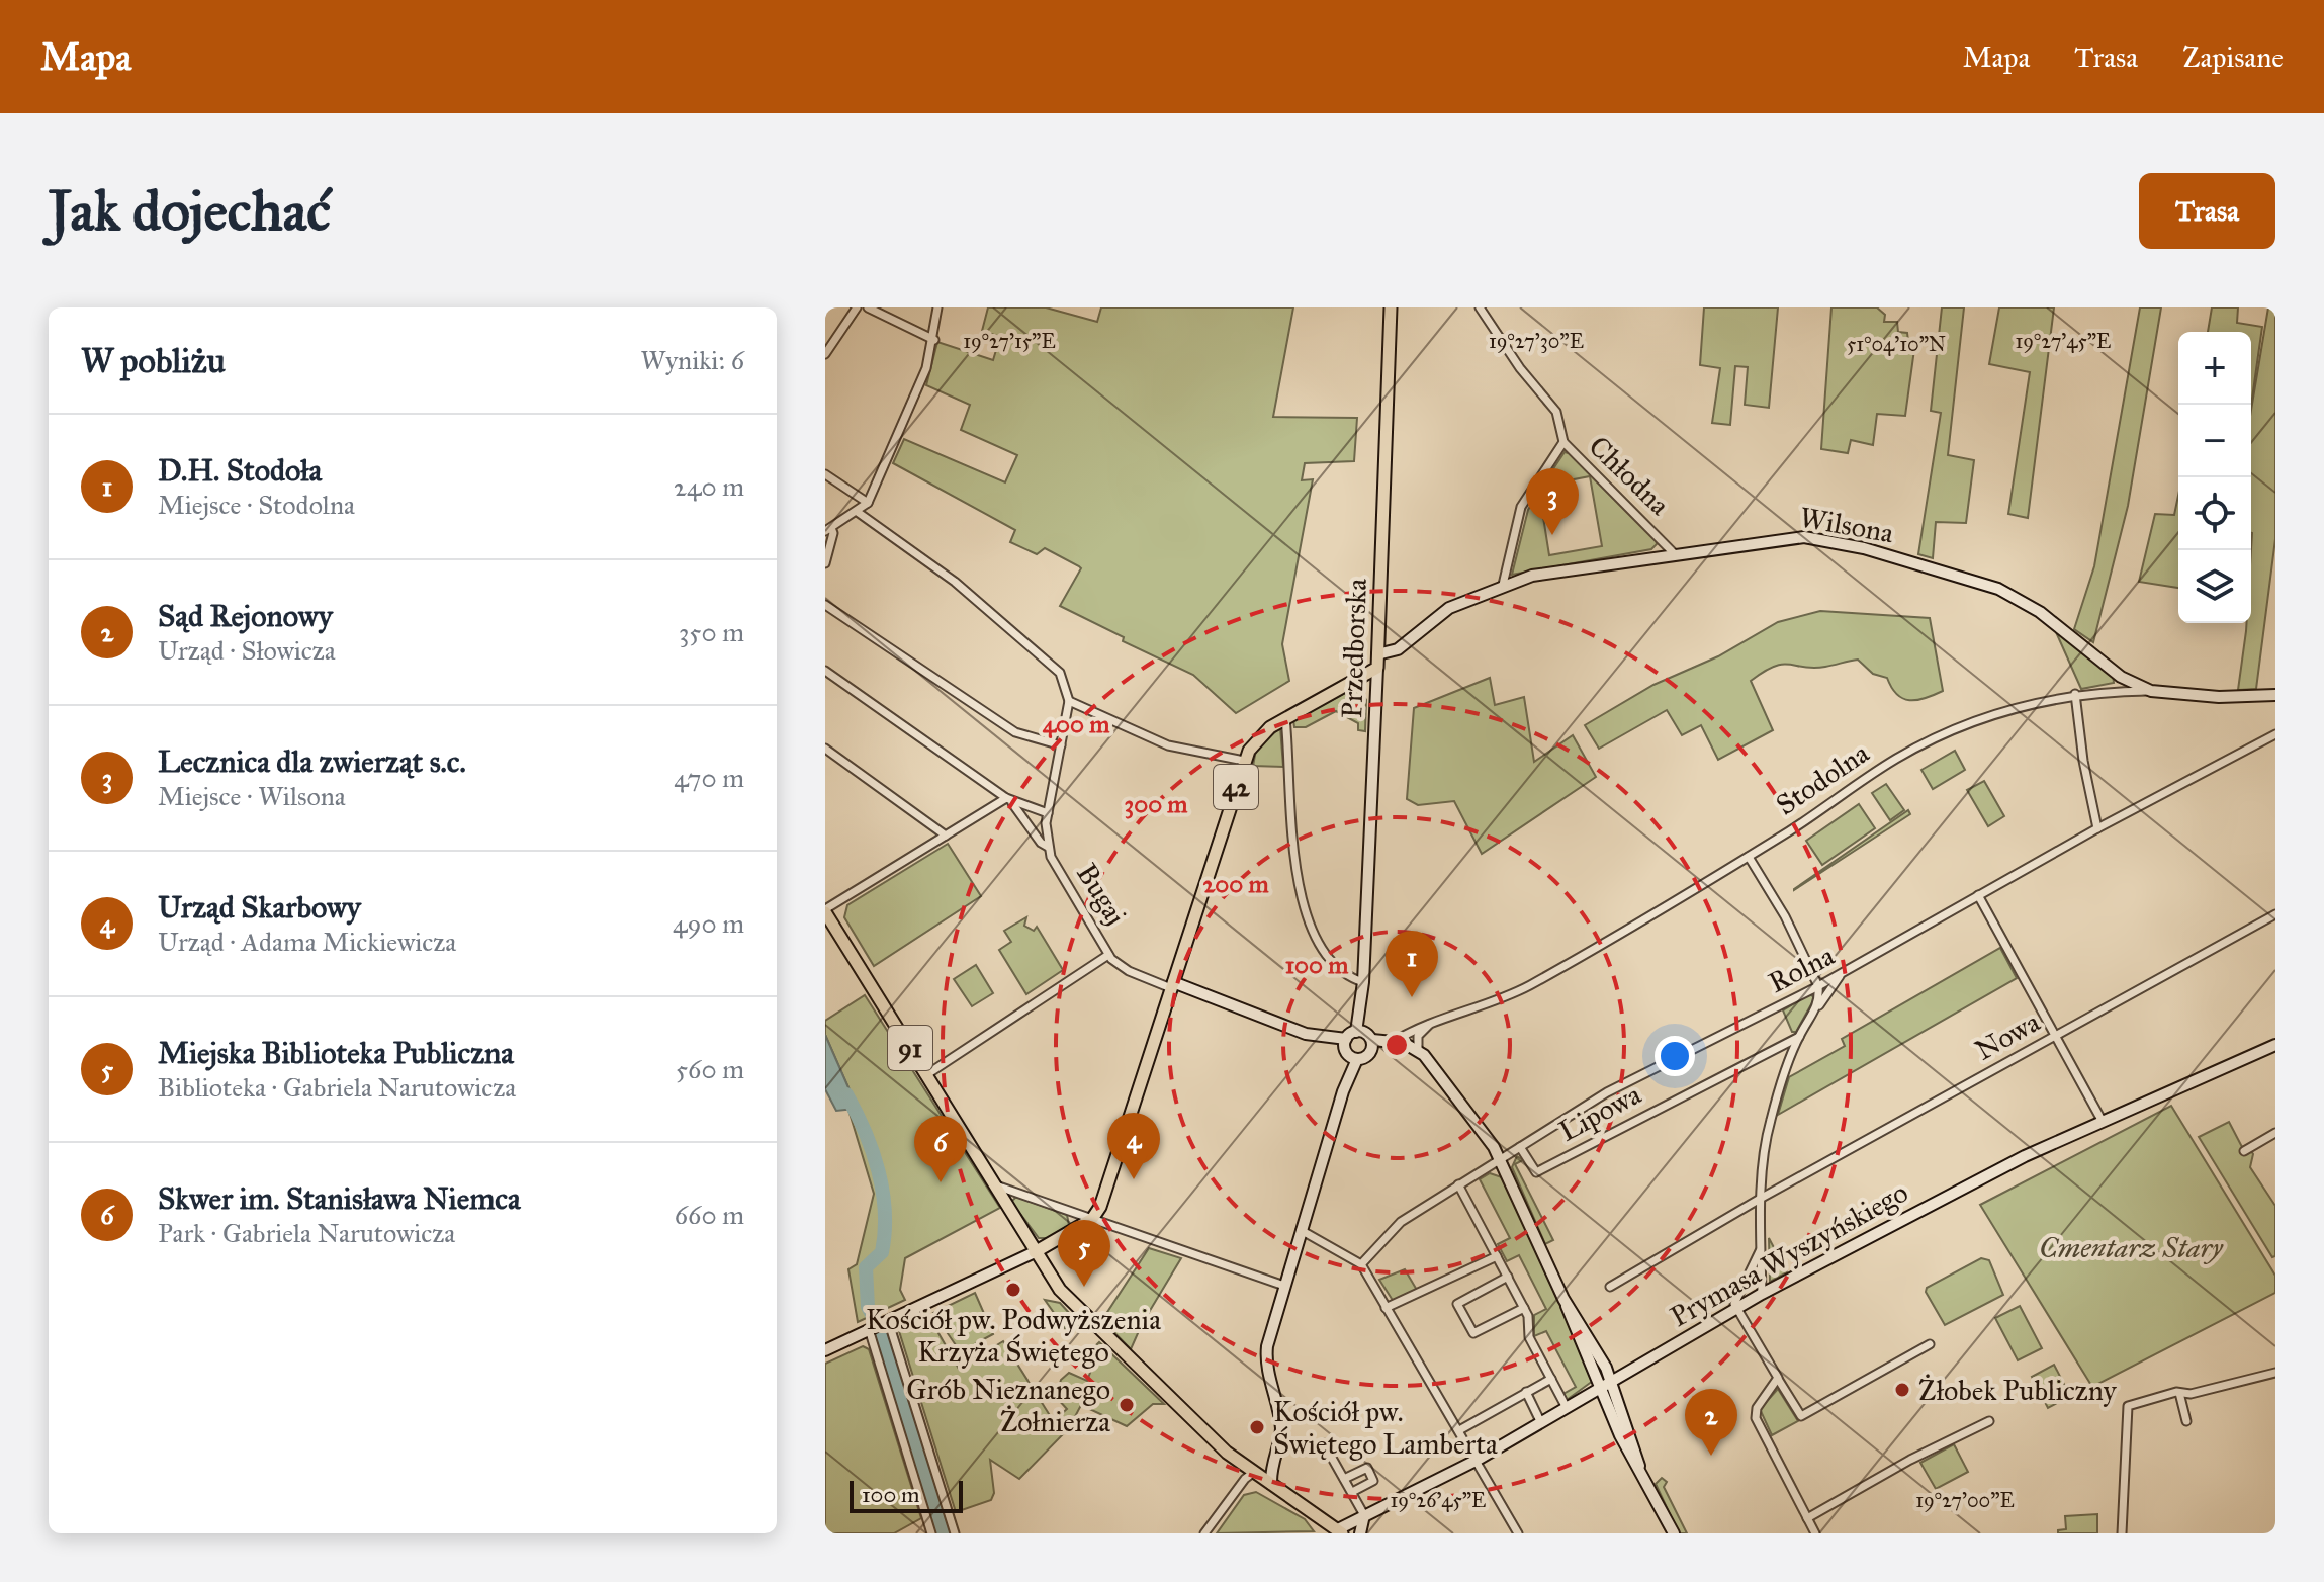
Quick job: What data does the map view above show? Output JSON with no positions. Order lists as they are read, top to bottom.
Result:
{
  "streets": {
    "main road": ["Przedborska", "42", "91"],
    "street": [
      "Chłodna",
      "Wilsona",
      "Stodolna",
      "Bugaj",
      "Rolna",
      "Nowa",
      "Lipowa",
      "Prymasa Wyszyńskiego"
    ]
  },
  "crossings": [
    ["Chłodna", "Wilsona"],
    ["Wilsona", "Przedborska"],
    ["Wilsona", "Stodolna"],
    ["Przedborska", "42"],
    ["42", "Bugaj"],
    ["Rolna", "Lipowa"]
  ],
  "parks": ["Cmentarz Stary"],
  "places": [
    "Kościół pw. Podwyższenia Krzyża Świętego",
    "Żłobek Publiczny",
    "Grób Nieznanego Żołnierza",
    "Kościół pw. Świętego Lamberta"
  ],
  "scale_bar": "100 m",
  "page": {
    "header": "Mapa",
    "nav": ["Mapa", "Trasa", "Zapisane"],
    "buttons": "Trasa",
    "title": "Jak dojechać",
    "heading": ["W pobliżu", "Wyniki: 6"],
    "map_buttons": ["+", "−"],
    "list": [
      {
        "mark": "1",
        "name": "D.H. Stodoła",
        "note": "Miejsce · Stodolna",
        "value": "240 m"
      },
      {
        "mark": "2",
        "name": "Sąd Rejonowy",
        "note": "Urząd · Słowicza",
        "value": "350 m"
      },
      {
        "mark": "3",
        "name": "Lecznica dla zwierząt s.c.",
        "note": "Miejsce · Wilsona",
        "value": "470 m"
      },
      {
        "mark": "4",
        "name": "Urząd Skarbowy",
        "note": "Urząd · Adama Mickiewicza",
        "value": "490 m"
      },
      {
        "mark": "5",
        "name": "Miejska Biblioteka Publiczna",
        "note": "Biblioteka · Gabriela Narutowicza",
        "value": "560 m"
      },
      {
        "mark": "6",
        "name": "Skwer im. Stanisława Niemca",
        "note": "Park · Gabriela Narutowicza",
        "value": "660 m"
      }
    ],
    "pins": [
      "3",
      "1",
      "4",
      "6",
      "5",
      "2"
    ],
    "scale": "100 m"
  },
  "coordinates": [
    "19°27'15\"E",
    "19°27'30\"E",
    "19°27'45\"E",
    "51°04'10\"N",
    "19°26'45\"E",
    "19°27'00\"E"
  ],
  "rings": [
    "400 m",
    "300 m",
    "200 m",
    "100 m"
  ]
}
